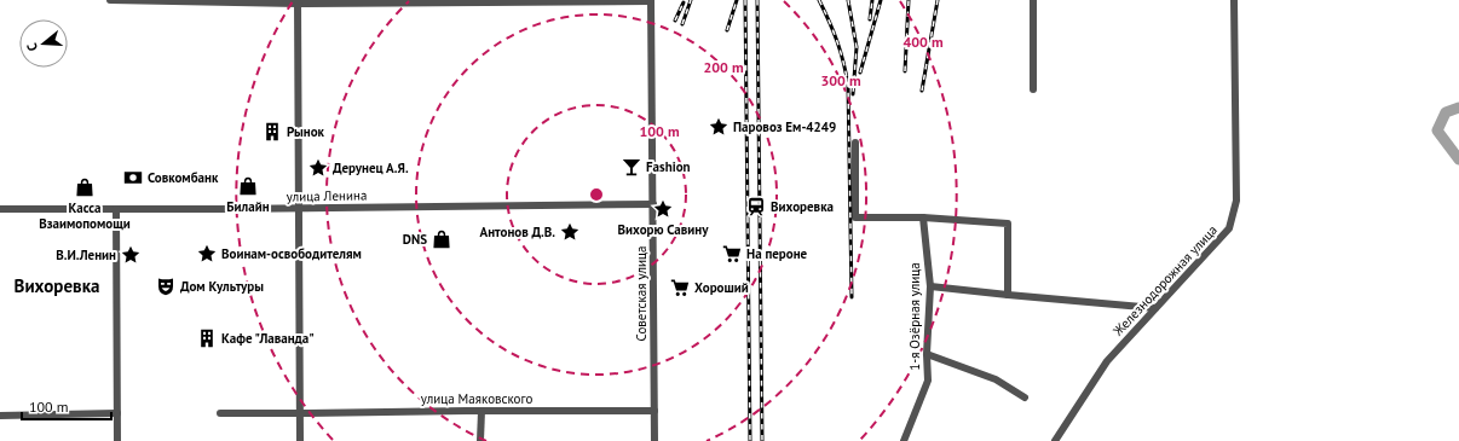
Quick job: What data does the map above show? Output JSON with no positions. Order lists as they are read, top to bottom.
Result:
{
  "streets": {
    "street": [
      "улица Ленина",
      "Железнодорожная улица",
      "Советская улица",
      "1-я Озёрная улица",
      "улица Маяковского"
    ]
  },
  "crossings": [
    ["улица Ленина", "Советская улица"],
    ["Советская улица", "улица Маяковского"]
  ],
  "districts": ["Вихоревка"],
  "places": {
    "place": [
      "Паровоз Ем-4249",
      "Дерунец А.Я.",
      "Вихорю Савину",
      "Антонов Д.В.",
      "Воинам-освободителям",
      "В.И.Ленин"
    ],
    "building": ["Рынок", "Кафе \"Лаванда\""],
    "bar": ["Fashion"],
    "bank": ["Совкомбанк"],
    "shop": ["Билайн", "Касса Взаимопомощи", "DNS"],
    "station": ["Вихоревка"],
    "supermarket": ["На пероне", "Хороший"],
    "theatre": ["Дом Культуры"]
  },
  "scale_bar": "100 m",
  "north": "left",
  "rings": [
    "400 m",
    "200 m",
    "300 m",
    "100 m"
  ]
}
